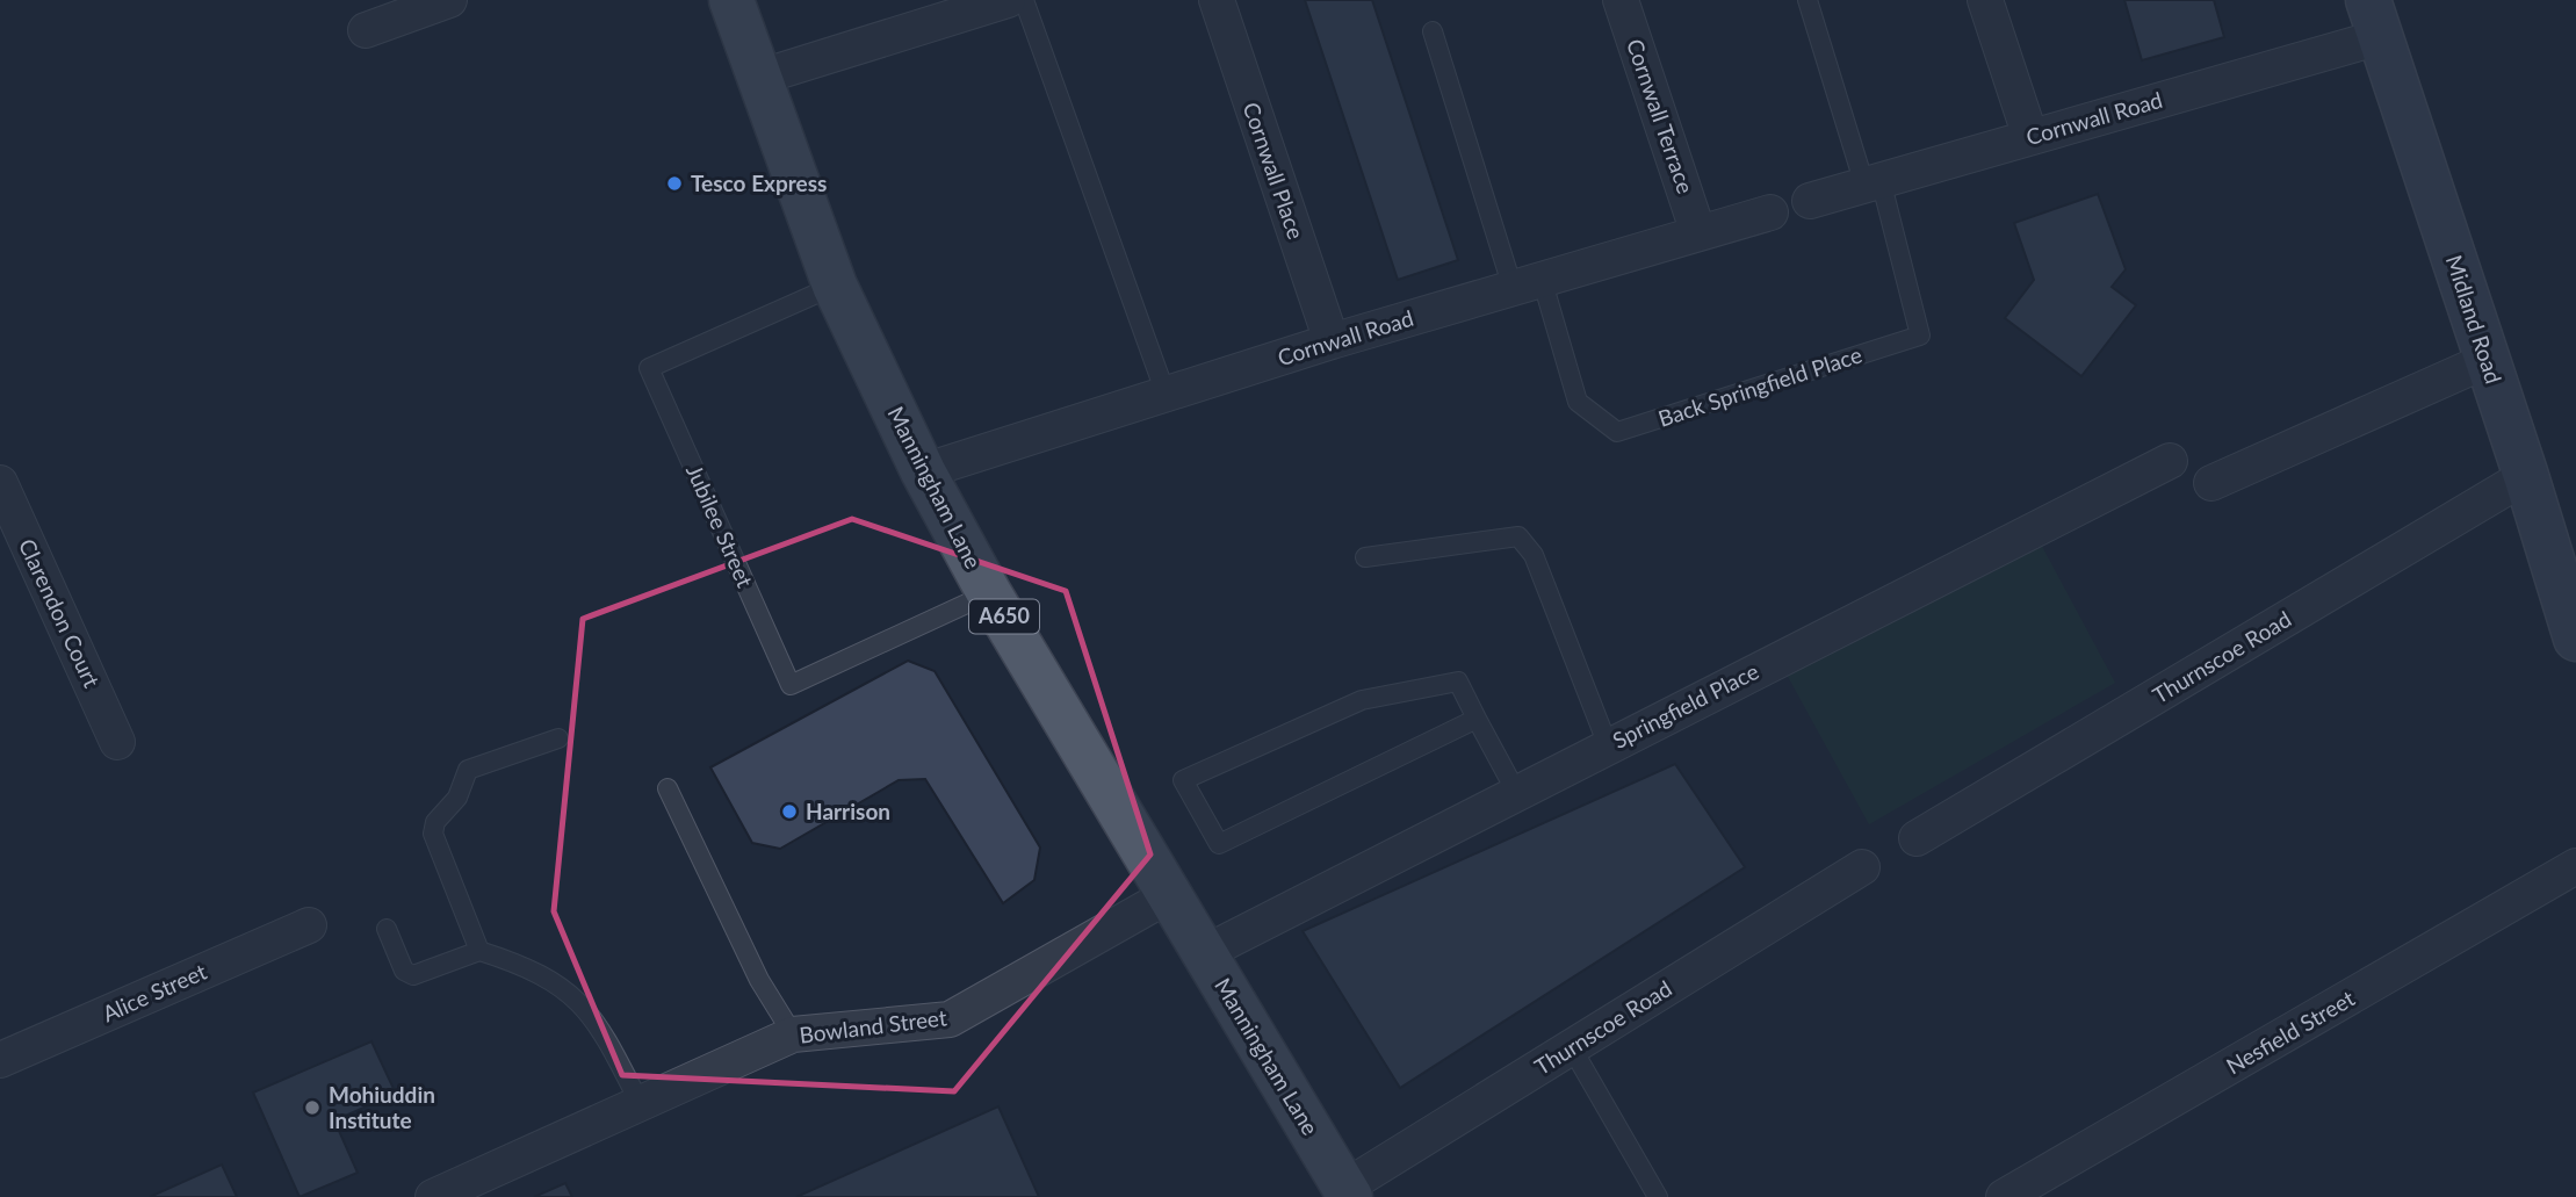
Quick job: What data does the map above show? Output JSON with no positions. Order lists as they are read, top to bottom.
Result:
{
  "streets": {
    "main road": ["Manningham Lane", "A650"],
    "street": [
      "Cornwall Terrace",
      "Cornwall Road",
      "Cornwall Place",
      "Midland Road",
      "Clarendon Court",
      "Thurnscoe Road",
      "Springfield Place",
      "Alice Street",
      "Bowland Street",
      "Nesfield Street"
    ],
    "lane": ["Back Springfield Place", "Jubilee Street"]
  },
  "crossings": [
    ["Cornwall Terrace", "Cornwall Road"],
    ["Cornwall Road", "Cornwall Place"],
    ["Cornwall Road", "Midland Road"],
    ["Cornwall Road", "Back Springfield Place"],
    ["Cornwall Road", "Manningham Lane"],
    ["Midland Road", "Thurnscoe Road"],
    ["Manningham Lane", "Jubilee Street"],
    ["Manningham Lane", "Thurnscoe Road"],
    ["Manningham Lane", "Springfield Place"],
    ["Manningham Lane", "Bowland Street"]
  ],
  "places": ["Tesco Express", "Harrison", "Mohiuddin Institute"]
}
